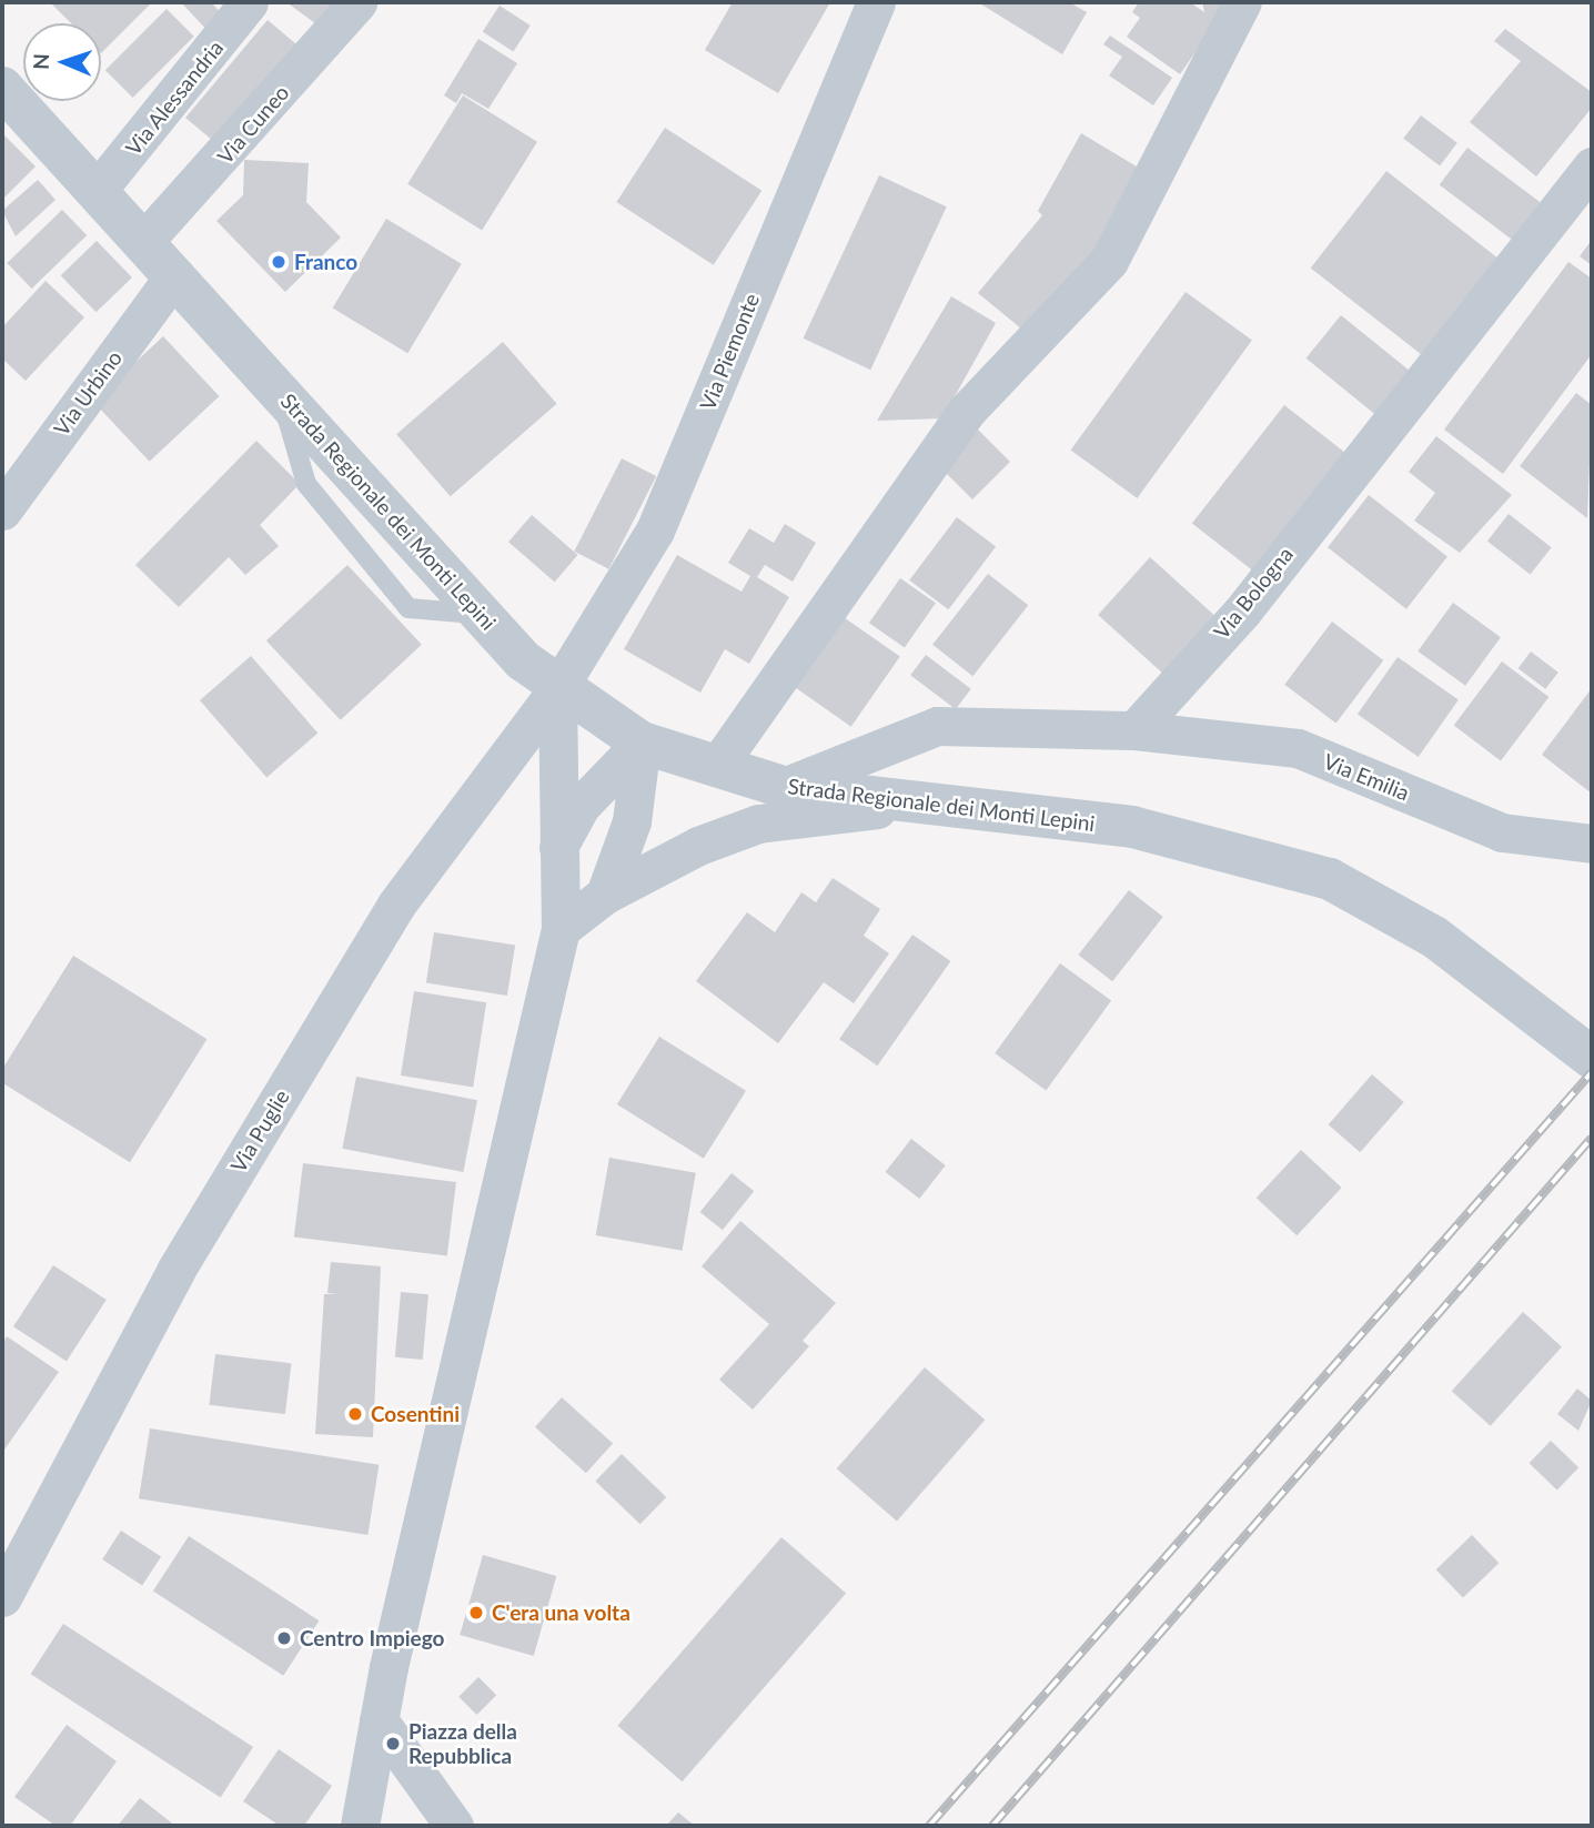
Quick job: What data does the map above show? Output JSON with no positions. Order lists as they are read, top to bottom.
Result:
{
  "streets": {
    "street": [
      "Via Alessandria",
      "Via Cuneo",
      "Via Piemonte",
      "Via Urbino",
      "Strada Regionale dei Monti Lepini",
      "Via Bologna",
      "Via Emilia",
      "Via Puglie"
    ]
  },
  "crossings": [
    ["Via Alessandria", "Strada Regionale dei Monti Lepini"],
    ["Via Cuneo", "Strada Regionale dei Monti Lepini"],
    ["Via Piemonte", "Strada Regionale dei Monti Lepini"],
    ["Via Piemonte", "Via Puglie"],
    ["Via Urbino", "Strada Regionale dei Monti Lepini"],
    ["Strada Regionale dei Monti Lepini", "Via Puglie"],
    ["Via Bologna", "Via Emilia"]
  ],
  "places": [
    "Franco",
    "Cosentini",
    "C'era una volta",
    "Centro Impiego",
    "Piazza della Repubblica"
  ],
  "north": "left"
}
